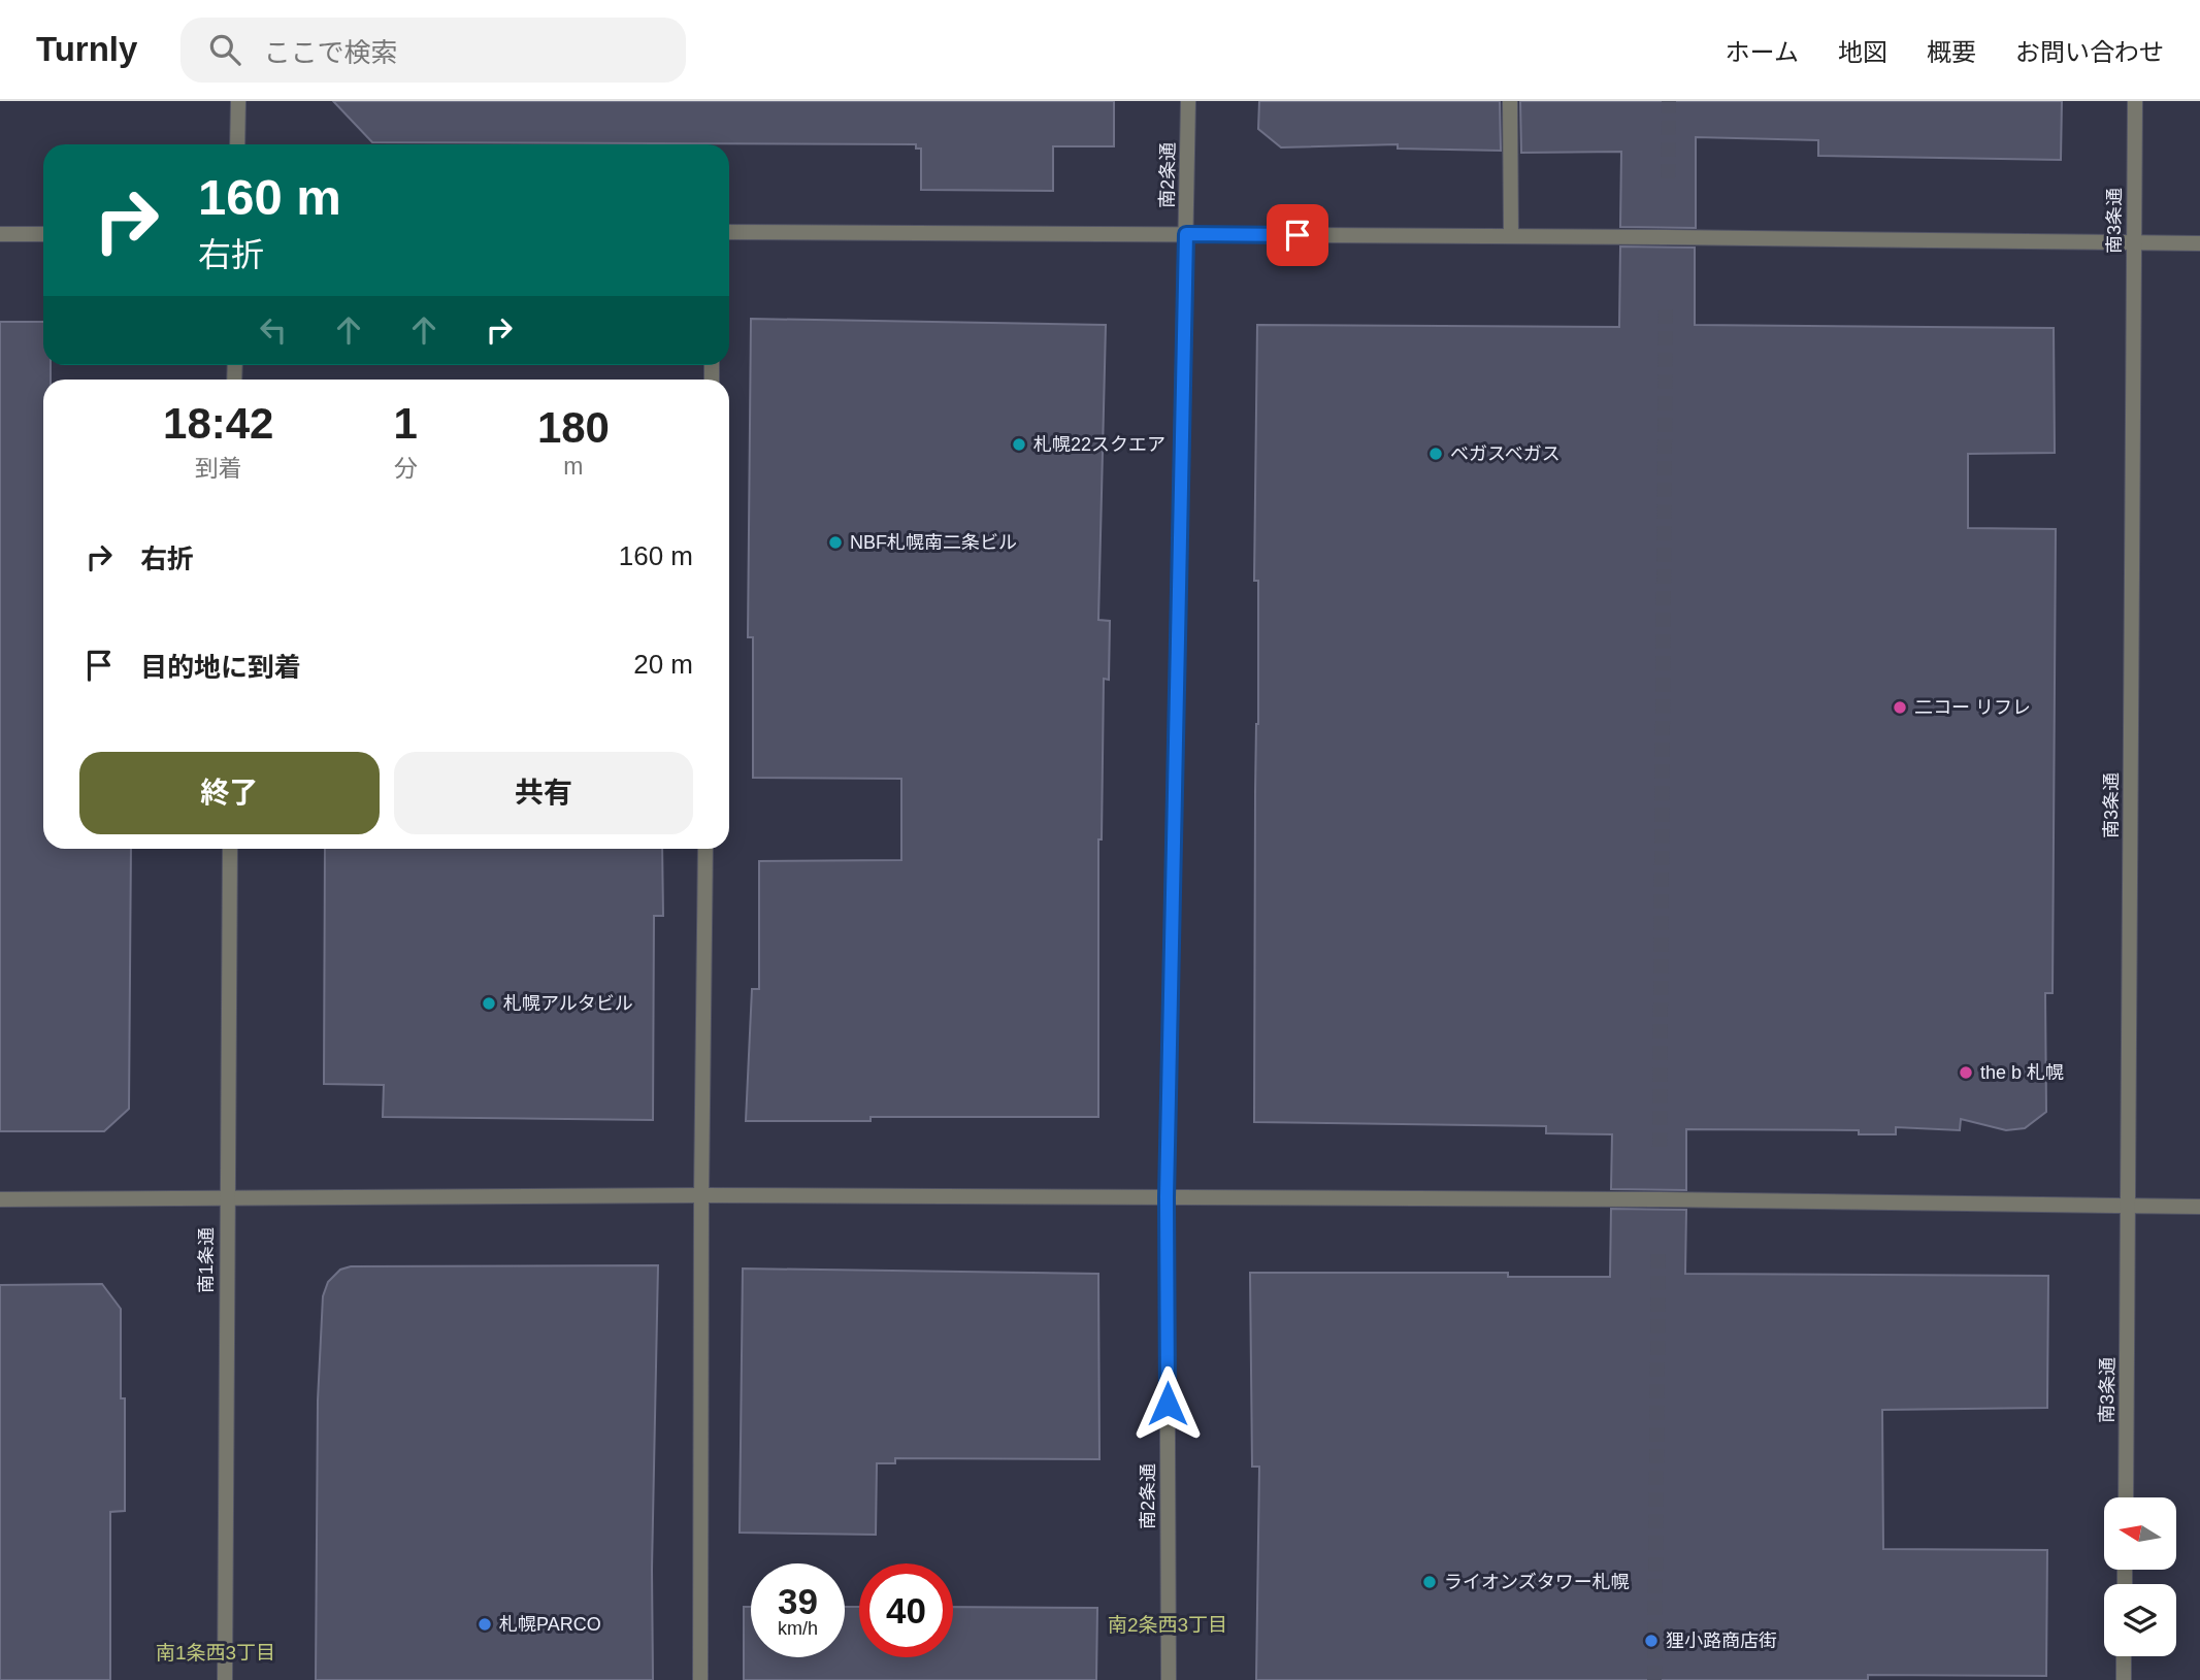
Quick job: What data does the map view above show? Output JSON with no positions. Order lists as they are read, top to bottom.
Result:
{
  "streets": {
    "street": ["南2条通", "南3条通", "南1条通"]
  },
  "districts": ["南2条西3丁目", "南1条西3丁目"],
  "places": [
    "札幌22スクエア",
    "ベガスベガス",
    "NBF札幌南二条ビル",
    "二コー リフレ",
    "札幌アルタビル",
    "the b 札幌",
    "ライオンズタワー札幌",
    "札幌PARCO",
    "狸小路商店街"
  ],
  "north": "left",
  "page": {
    "header": "Turnly",
    "search": "ここで検索",
    "nav": [
      "ホーム",
      "地図",
      "概要",
      "お問い合わせ"
    ],
    "turn": ["160 m", "右折"],
    "eta": [
      "18:42",
      "到着",
      "1",
      "分",
      "180",
      "m"
    ],
    "list": [
      {
        "name": "右折",
        "value": "160 m"
      },
      {
        "name": "目的地に到着",
        "value": "20 m"
      }
    ],
    "buttons": ["終了", "共有"],
    "speed": "39 km/h",
    "limit": "40"
  }
}
